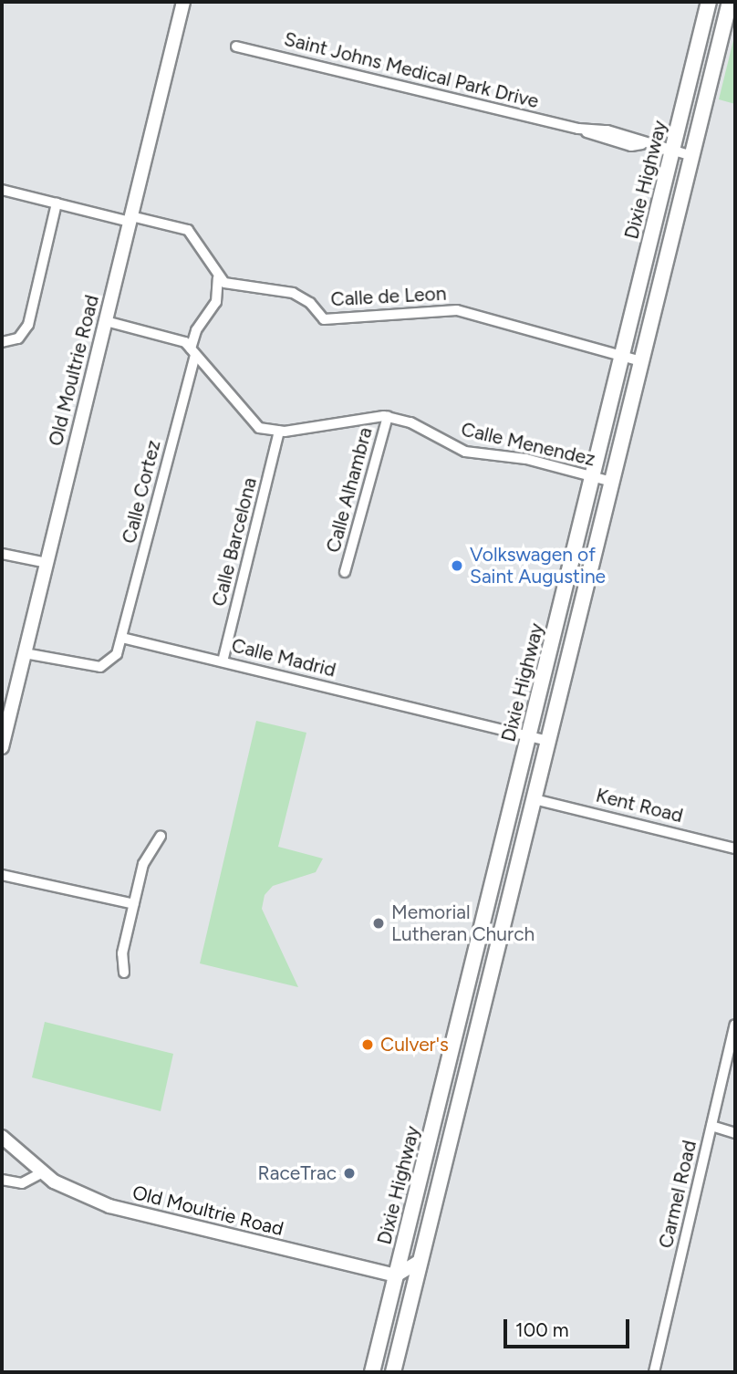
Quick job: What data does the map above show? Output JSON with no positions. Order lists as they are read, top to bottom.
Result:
{
  "streets": {
    "main road": ["Dixie Highway", "Old Moultrie Road"],
    "street": [
      "Saint Johns Medical Park Drive",
      "Calle de Leon",
      "Calle Menendez",
      "Calle Alhambra",
      "Calle Cortez",
      "Calle Barcelona",
      "Calle Madrid",
      "Kent Road",
      "Carmel Road"
    ]
  },
  "crossings": [
    ["Saint Johns Medical Park Drive", "Dixie Highway"],
    ["Dixie Highway", "Calle de Leon"],
    ["Dixie Highway", "Old Moultrie Road"],
    ["Dixie Highway", "Calle Menendez"],
    ["Dixie Highway", "Calle Madrid"],
    ["Old Moultrie Road", "Calle Menendez"],
    ["Calle Menendez", "Calle Alhambra"],
    ["Calle Menendez", "Calle Cortez"],
    ["Calle Menendez", "Calle Barcelona"],
    ["Calle Cortez", "Calle Madrid"],
    ["Calle Barcelona", "Calle Madrid"]
  ],
  "places": [
    "Volkswagen of Saint Augustine",
    "Memorial Lutheran Church",
    "Culver's",
    "RaceTrac"
  ],
  "scale_bar": "100 m"
}
